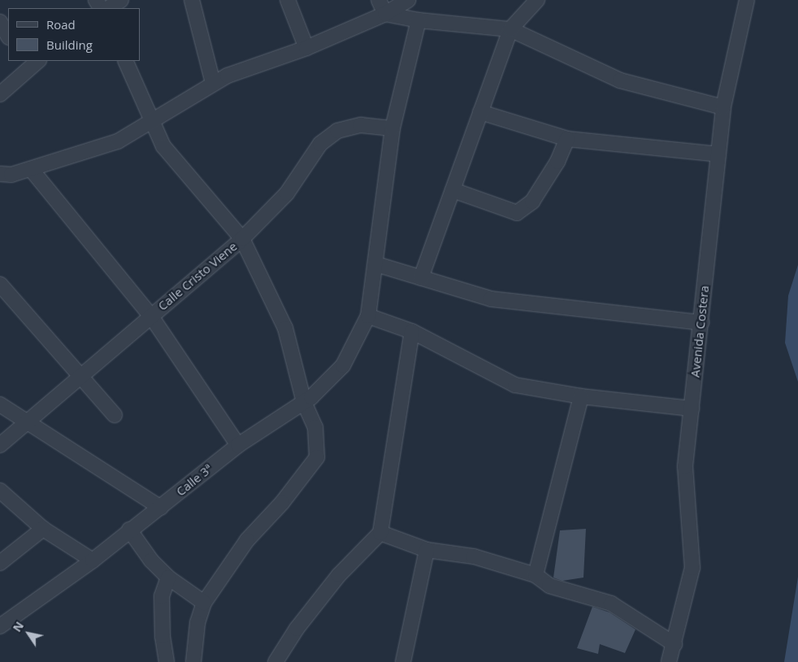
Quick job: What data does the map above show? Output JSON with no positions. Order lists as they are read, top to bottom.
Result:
{
  "streets": {
    "street": ["Calle Cristo Viene", "Avenida Costera", "Calle 3ª"]
  },
  "crossings": [
    ["Calle Cristo Viene", "Calle 3ª"]
  ],
  "legend": ["Road", "Building"],
  "north": "top left"
}
